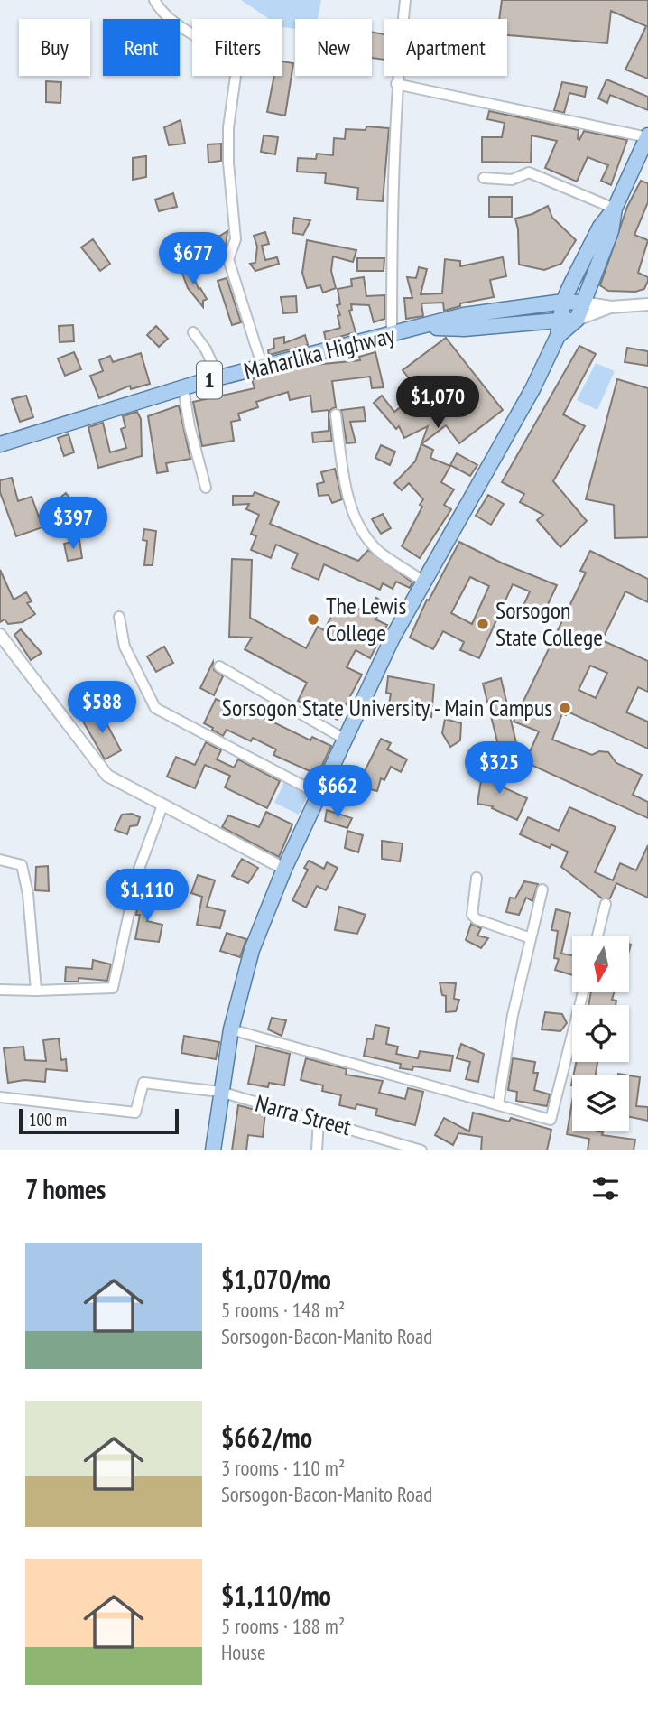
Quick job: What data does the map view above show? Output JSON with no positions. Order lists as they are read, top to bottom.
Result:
{
  "streets": {
    "main road": ["Maharlika Highway", "1"],
    "street": ["Narra Street"]
  },
  "places": ["The Lewis College", "Sorsogon State College", "Sorsogon State University - Main Campus"],
  "scale_bar": "100 m",
  "north": "bottom",
  "page": {
    "chip": [
      "Buy",
      "Rent",
      "Filters",
      "New",
      "Apartment"
    ],
    "price": [
      "$677",
      "$1,070",
      "$397",
      "$588",
      "$325",
      "$662",
      "$1,110"
    ],
    "scale": "100 m",
    "heading": "7 homes",
    "list": [
      {
        "name": "$1,070/mo",
        "note": "5 rooms · 148 m² · Sorsogon-Bacon-Manito Road"
      },
      {
        "name": "$662/mo",
        "note": "3 rooms · 110 m² · Sorsogon-Bacon-Manito Road"
      },
      {
        "name": "$1,110/mo",
        "note": "5 rooms · 188 m² · House"
      }
    ]
  }
}
